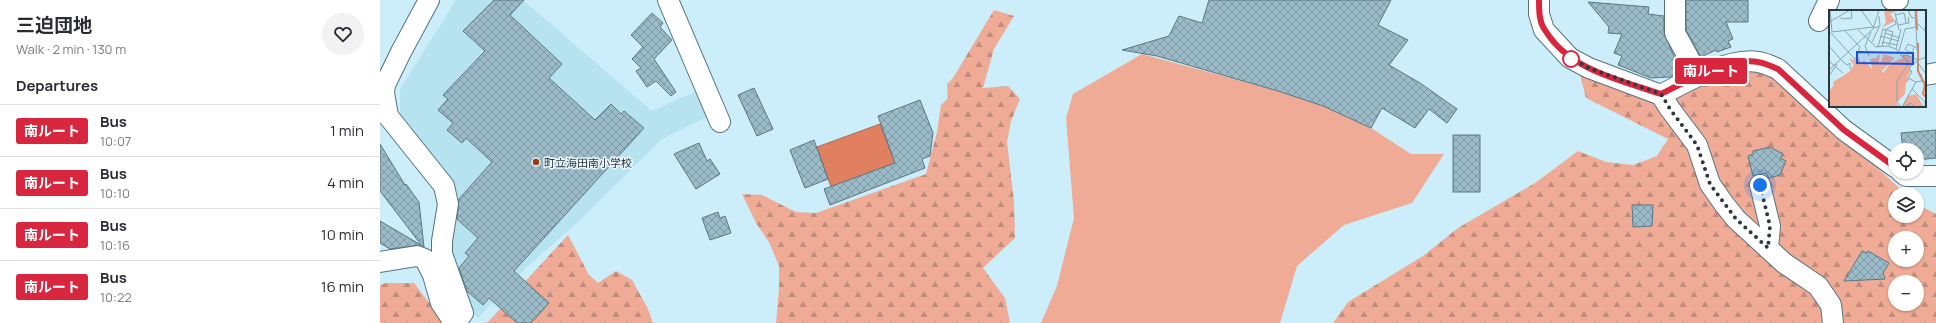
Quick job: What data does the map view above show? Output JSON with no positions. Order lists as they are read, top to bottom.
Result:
{
  "places": ["町立海田南小学校"],
  "lines": ["bus line 南ルート"],
  "page": {
    "heading": [
      ["三迫団地", "Walk · 2 min · 130 m"],
      "Departures"
    ],
    "on_map": "南ルート",
    "list": [
      {
        "mark": "南ルート",
        "name": "Bus",
        "note": "10:07",
        "value": "1 min"
      },
      {
        "mark": "南ルート",
        "name": "Bus",
        "note": "10:10",
        "value": "4 min"
      },
      {
        "mark": "南ルート",
        "name": "Bus",
        "note": "10:16",
        "value": "10 min"
      },
      {
        "mark": "南ルート",
        "name": "Bus",
        "note": "10:22",
        "value": "16 min"
      }
    ],
    "map_buttons": ["+", "−"]
  }
}
